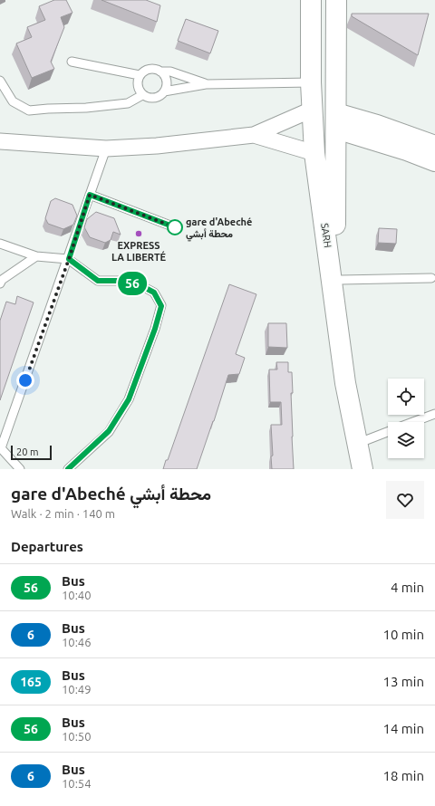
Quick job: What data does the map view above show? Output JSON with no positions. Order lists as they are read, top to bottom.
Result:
{
  "streets": {
    "main road": ["SARH"]
  },
  "places": ["gare d'Abeché محطة أبشي", "EXPRESS LA LIBERTÉ"],
  "lines": ["bus line 56"],
  "scale_bar": "20 m",
  "page": {
    "on_map": "56",
    "scale": "20 m",
    "heading": [
      ["gare d'Abeché محطة أبشي", "Walk · 2 min · 140 m"],
      "Departures"
    ],
    "list": [
      {
        "mark": "56",
        "name": "Bus",
        "note": "10:40",
        "value": "4 min"
      },
      {
        "mark": "6",
        "name": "Bus",
        "note": "10:46",
        "value": "10 min"
      },
      {
        "mark": "165",
        "name": "Bus",
        "note": "10:49",
        "value": "13 min"
      },
      {
        "mark": "56",
        "name": "Bus",
        "note": "10:50",
        "value": "14 min"
      },
      {
        "mark": "6",
        "name": "Bus",
        "note": "10:54",
        "value": "18 min"
      }
    ]
  }
}
